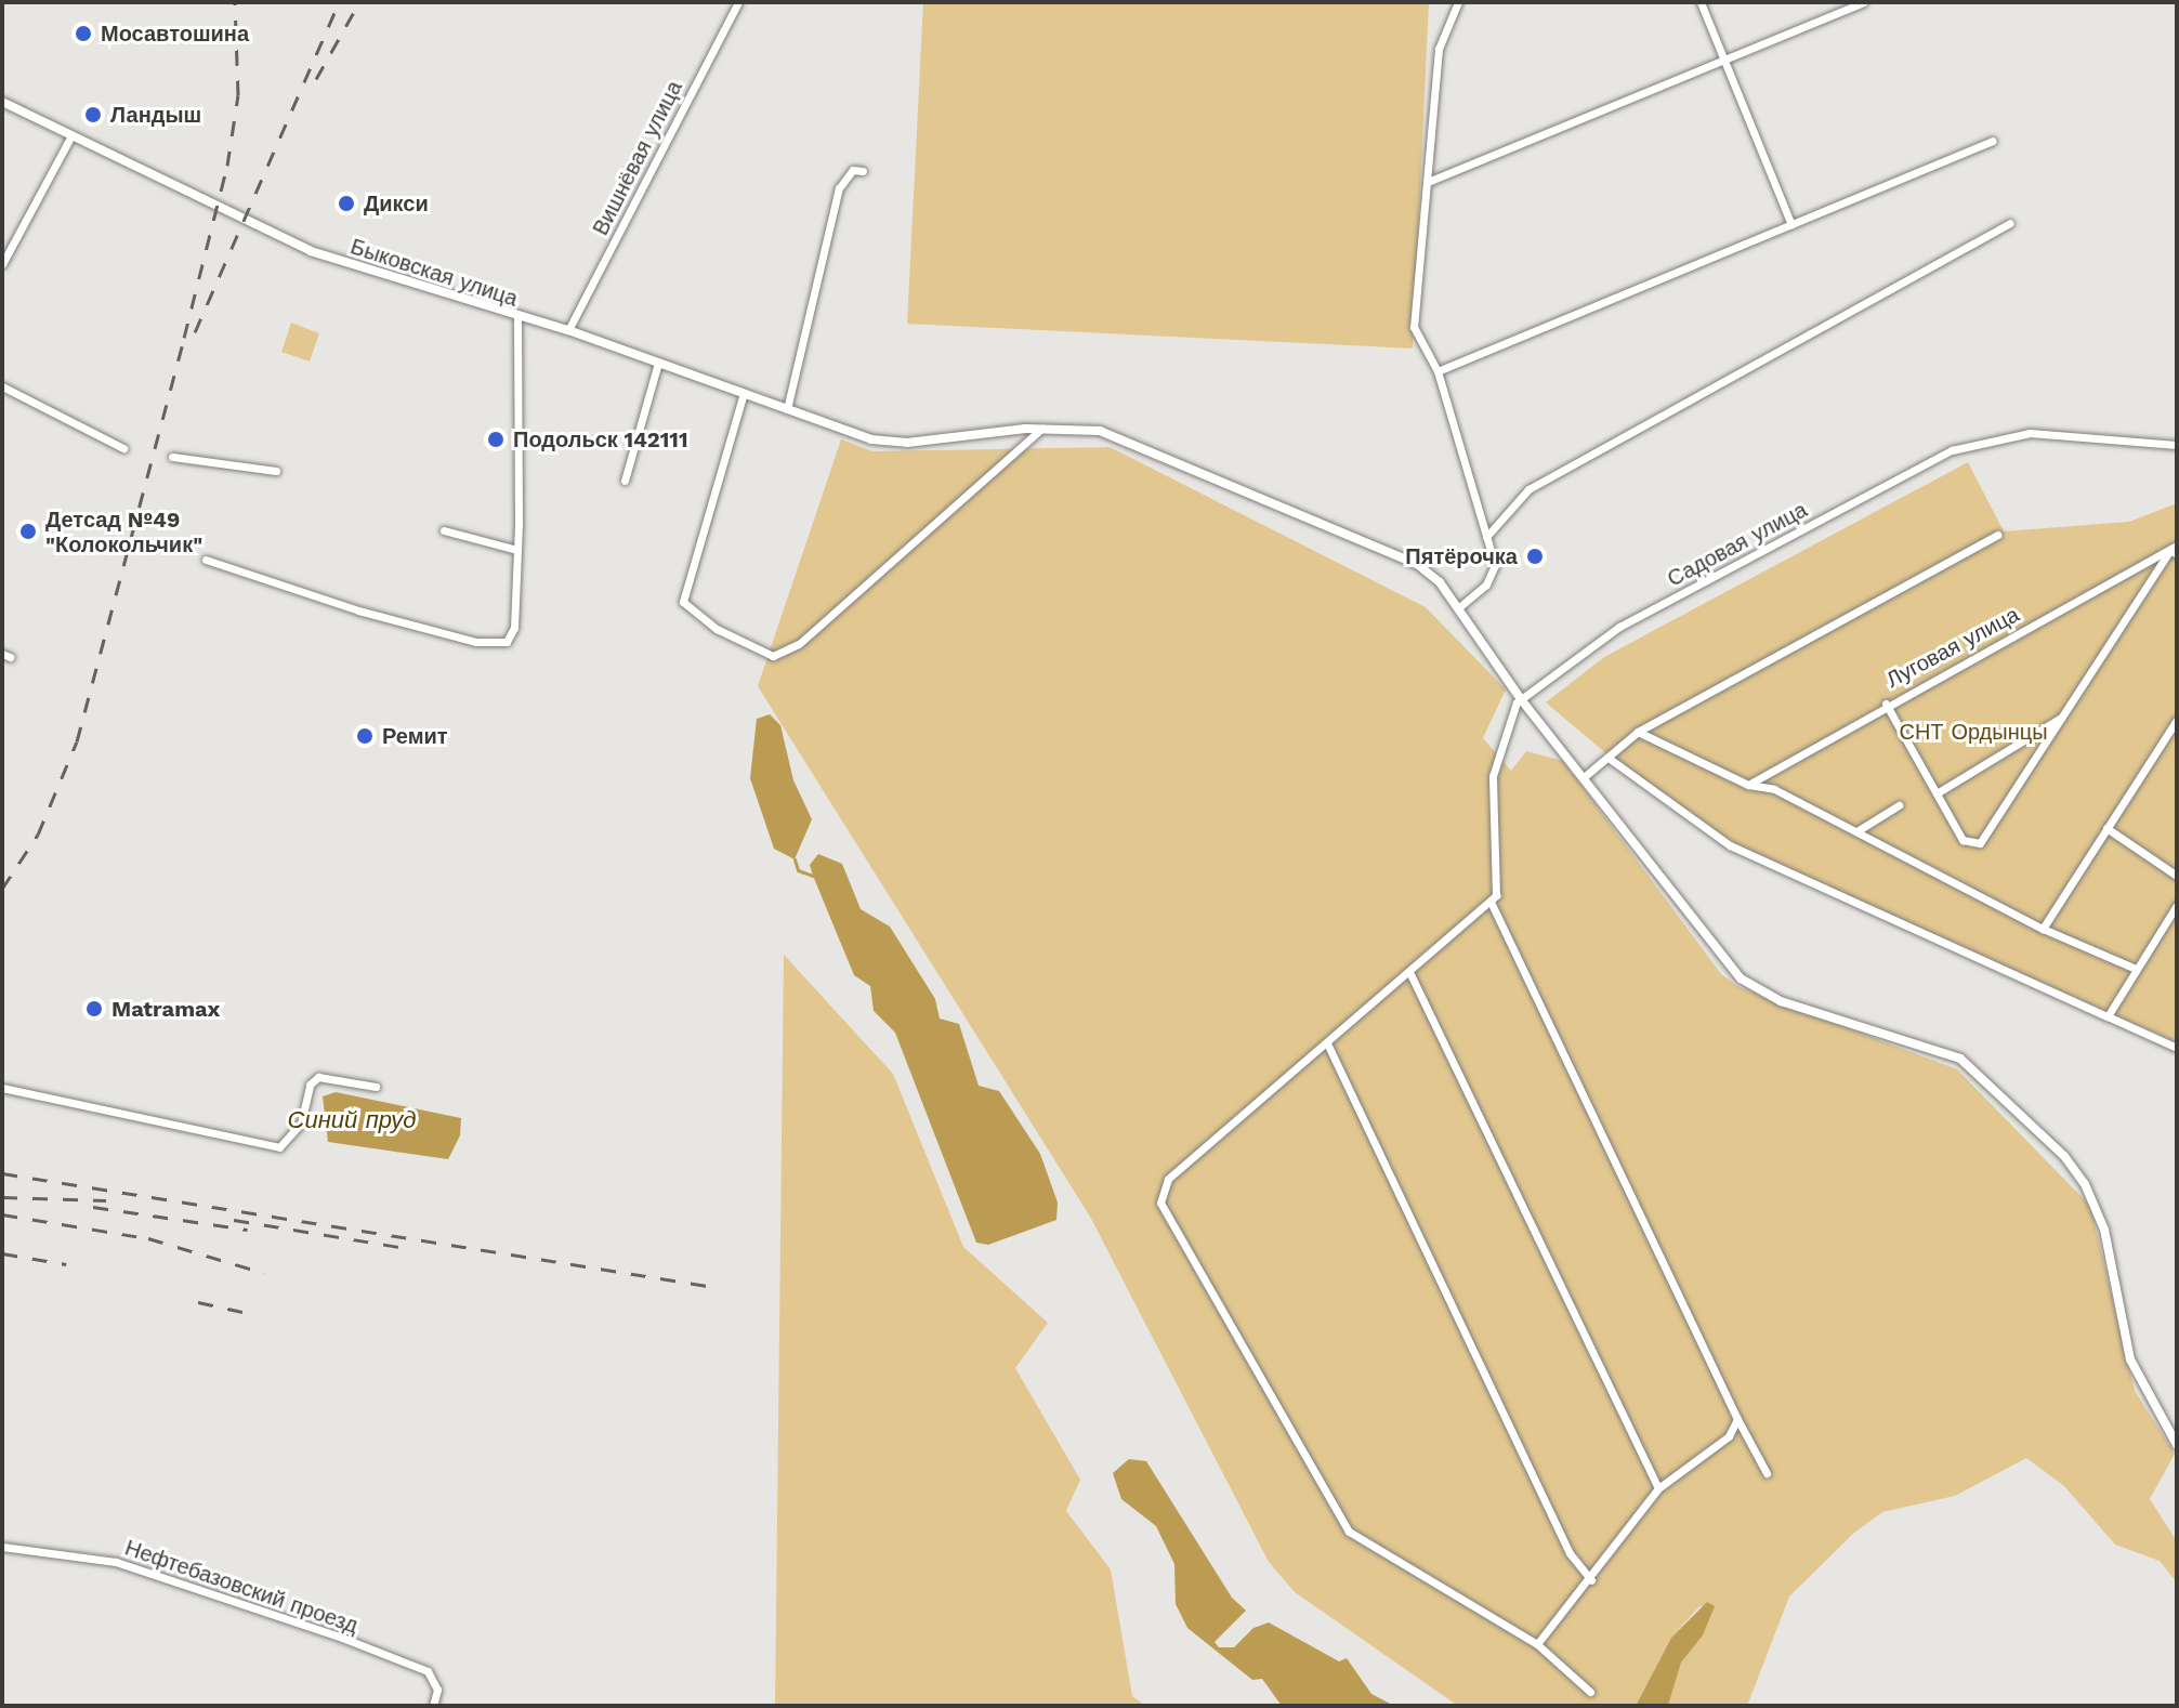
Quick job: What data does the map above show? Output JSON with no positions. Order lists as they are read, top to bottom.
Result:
{
  "streets": {
    "street": [
      "Вишнёвая улица",
      "Быковская улица",
      "Садовая улица",
      "Луговая улица",
      "Нефтебазовский проезд"
    ]
  },
  "crossings": [
    ["Вишнёвая улица", "Быковская улица"],
    ["Быковская улица", "Садовая улица"]
  ],
  "water": ["Синий пруд"],
  "parks": ["СНТ Ордынцы"],
  "places": [
    "Мосавтошина",
    "Ландыш",
    "Дикси",
    "Подольск 142111",
    "Детсад №49 \"Колокольчик\"",
    "Пятёрочка",
    "Ремит",
    "Matramax"
  ]
}
